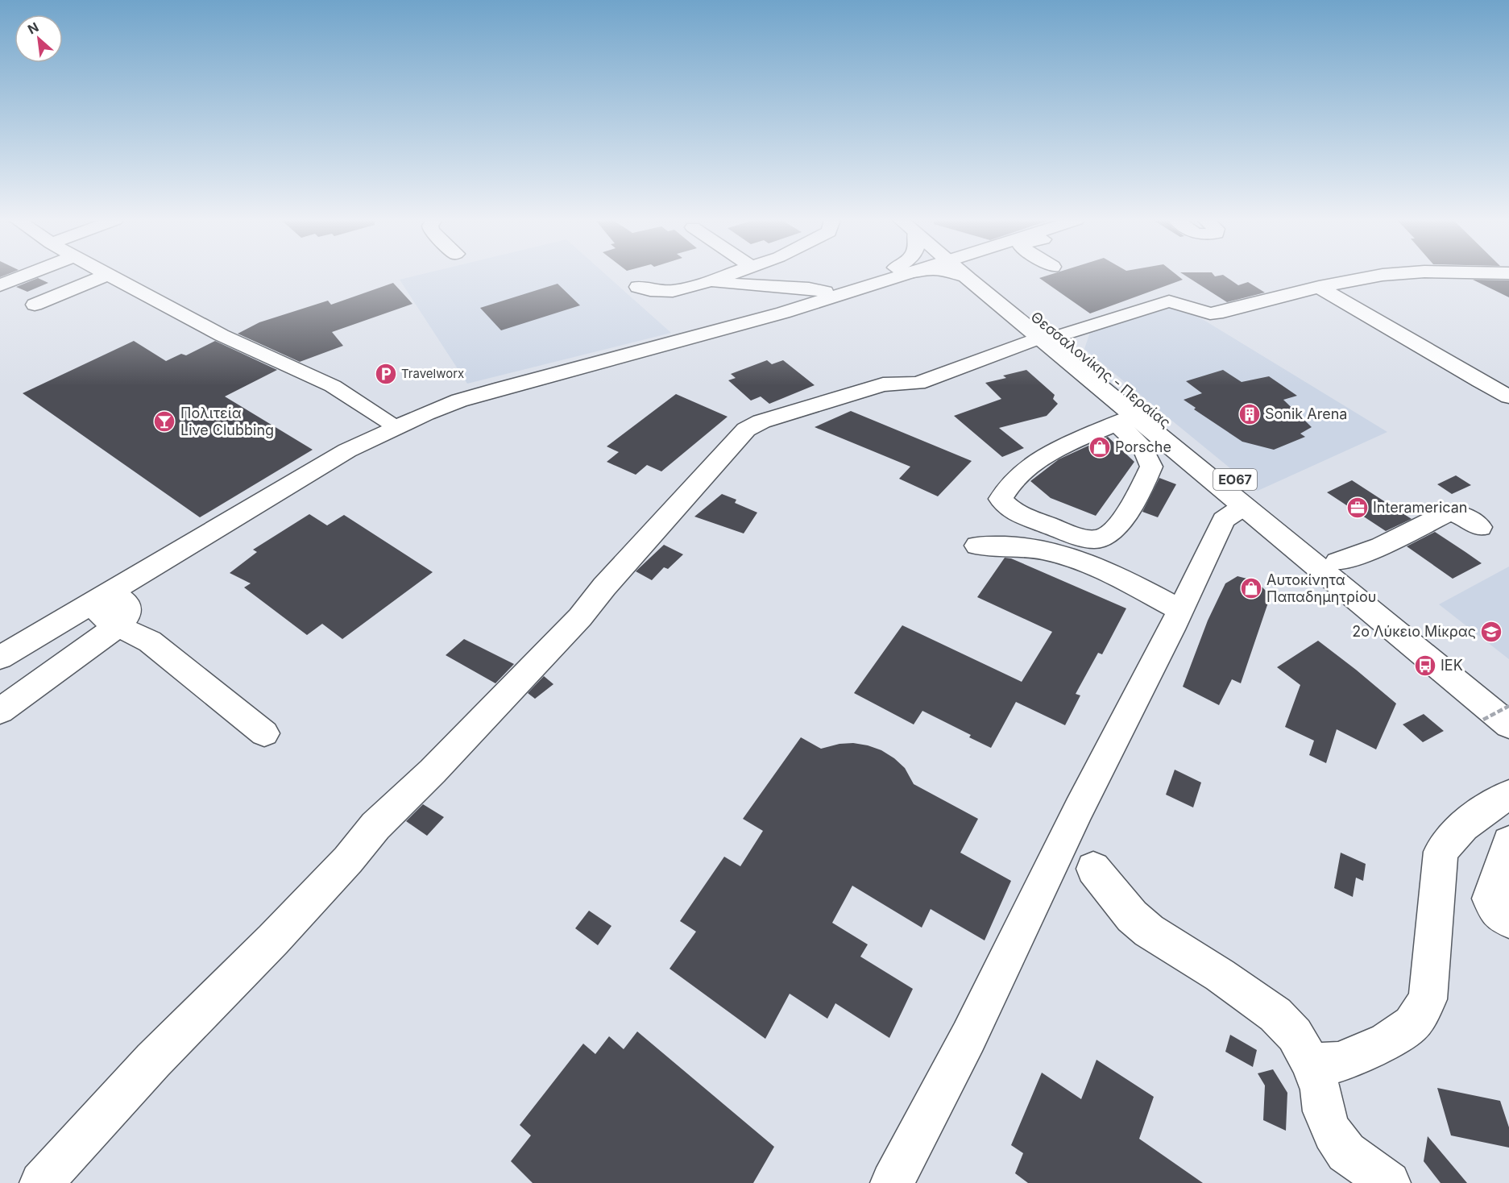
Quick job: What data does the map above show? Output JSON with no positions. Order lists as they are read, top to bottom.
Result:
{
  "streets": {
    "street": ["Θεσσαλονίκης - Περαίας", "ΕΟ67"]
  },
  "places": {
    "parking": ["Travelworx"],
    "building": ["Sonik Arena"],
    "bar": ["Πολιτεία Live Clubbing"],
    "shop": ["Porsche", "Αυτοκίνητα Παπαδημητρίου"],
    "office": ["Interamerican"],
    "school or university": ["2ο Λύκειο Μίκρας"],
    "bus stop": ["ΙΕΚ"]
  },
  "north": "top left"
}
